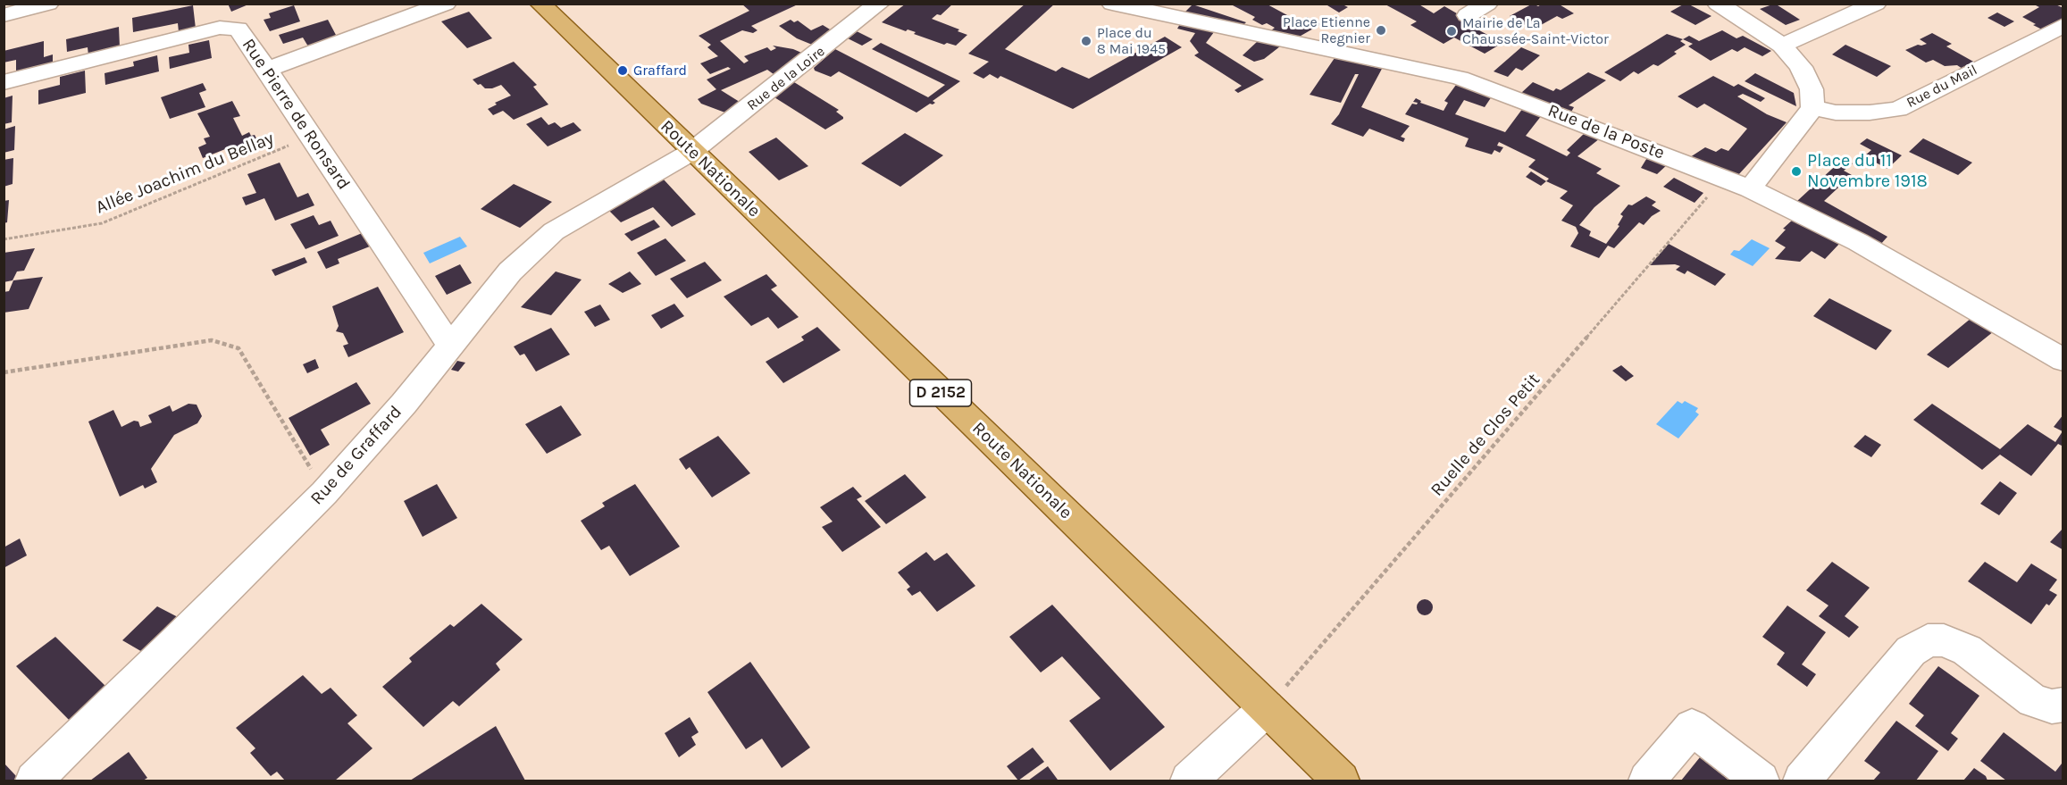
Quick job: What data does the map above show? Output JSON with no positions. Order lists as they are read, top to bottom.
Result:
{
  "streets": {
    "main road": ["Route Nationale", "D 2152"],
    "street": [
      "Rue de la Loire",
      "Rue du Mail",
      "Rue Pierre de Ronsard",
      "Rue de la Poste",
      "Rue de Graffard"
    ],
    "path": ["Allée Joachim du Bellay", "Ruelle de Clos Petit"]
  },
  "crossings": [
    ["Rue de la Loire", "Route Nationale"],
    ["Rue de la Loire", "Rue de Graffard"],
    ["Rue Pierre de Ronsard", "Allée Joachim du Bellay"],
    ["Rue Pierre de Ronsard", "Rue de Graffard"],
    ["Rue de la Poste", "Ruelle de Clos Petit"],
    ["Route Nationale", "Ruelle de Clos Petit"],
    ["Route Nationale", "Rue de Graffard"]
  ],
  "places": [
    "Place Etienne Regnier",
    "Mairie de La Chaussée-Saint-Victor",
    "Place du 8 Mai 1945",
    "Graffard",
    "Place du 11 Novembre 1918"
  ]
}
